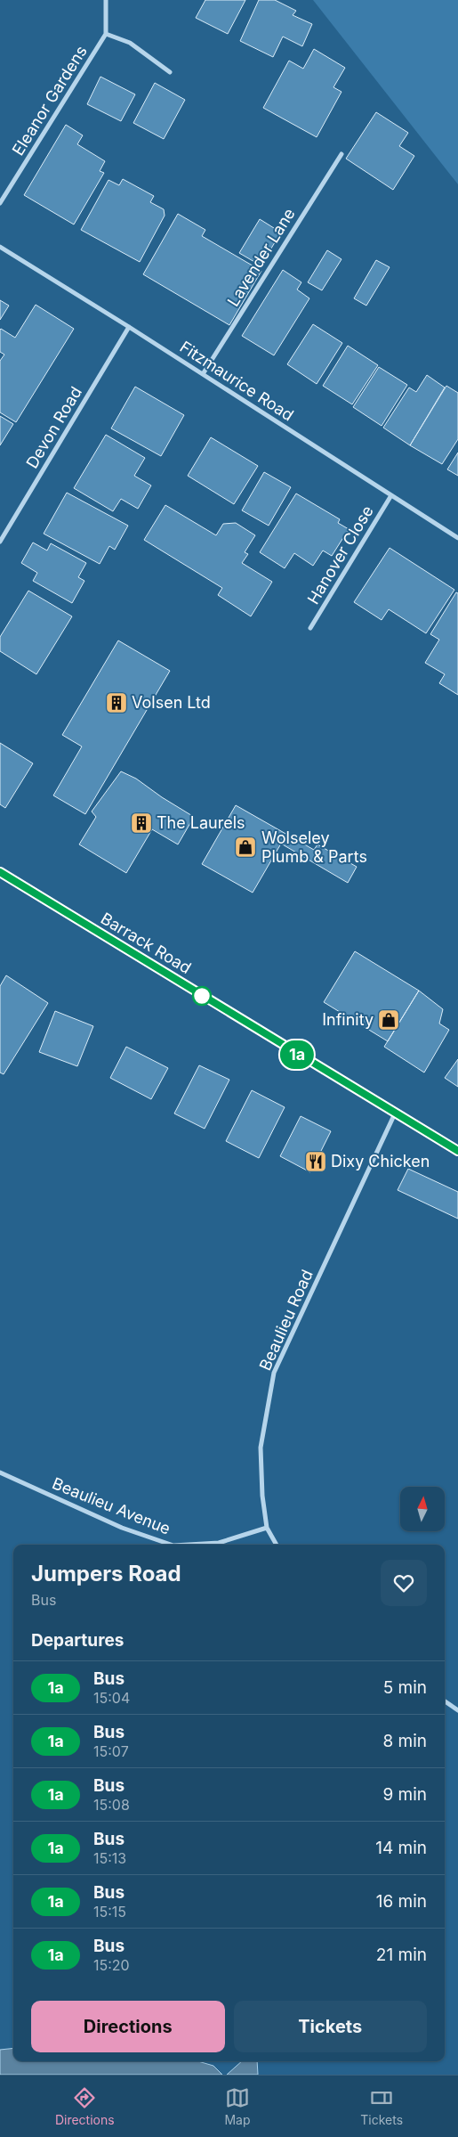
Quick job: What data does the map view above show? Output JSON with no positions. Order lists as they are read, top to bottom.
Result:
{
  "streets": {
    "main road": ["Barrack Road"],
    "street": [
      "Eleanor Gardens",
      "Lavender Lane",
      "Fitzmaurice Road",
      "Devon Road",
      "Hanover Close",
      "Beaulieu Road",
      "Beaulieu Avenue"
    ]
  },
  "crossings": [
    ["Lavender Lane", "Fitzmaurice Road"],
    ["Fitzmaurice Road", "Devon Road"],
    ["Fitzmaurice Road", "Hanover Close"],
    ["Barrack Road", "Beaulieu Road"],
    ["Beaulieu Road", "Beaulieu Avenue"]
  ],
  "places": {
    "building": ["Volsen Ltd", "The Laurels"],
    "shop": ["Wolseley Plumb & Parts", "Infinity"],
    "restaurant": ["Dixy Chicken"]
  },
  "lines": ["bus line 1a"],
  "north": "top",
  "page": {
    "on_map": "1a",
    "heading": [
      ["Jumpers Road", "Bus"],
      "Departures"
    ],
    "list": [
      {
        "mark": "1a",
        "name": "Bus",
        "note": "15:04",
        "value": "5 min"
      },
      {
        "mark": "1a",
        "name": "Bus",
        "note": "15:07",
        "value": "8 min"
      },
      {
        "mark": "1a",
        "name": "Bus",
        "note": "15:08",
        "value": "9 min"
      },
      {
        "mark": "1a",
        "name": "Bus",
        "note": "15:13",
        "value": "14 min"
      },
      {
        "mark": "1a",
        "name": "Bus",
        "note": "15:15",
        "value": "16 min"
      },
      {
        "mark": "1a",
        "name": "Bus",
        "note": "15:20",
        "value": "21 min"
      }
    ],
    "buttons": ["Directions", "Tickets"],
    "tabs": ["Directions", "Map", "Tickets"]
  }
}
